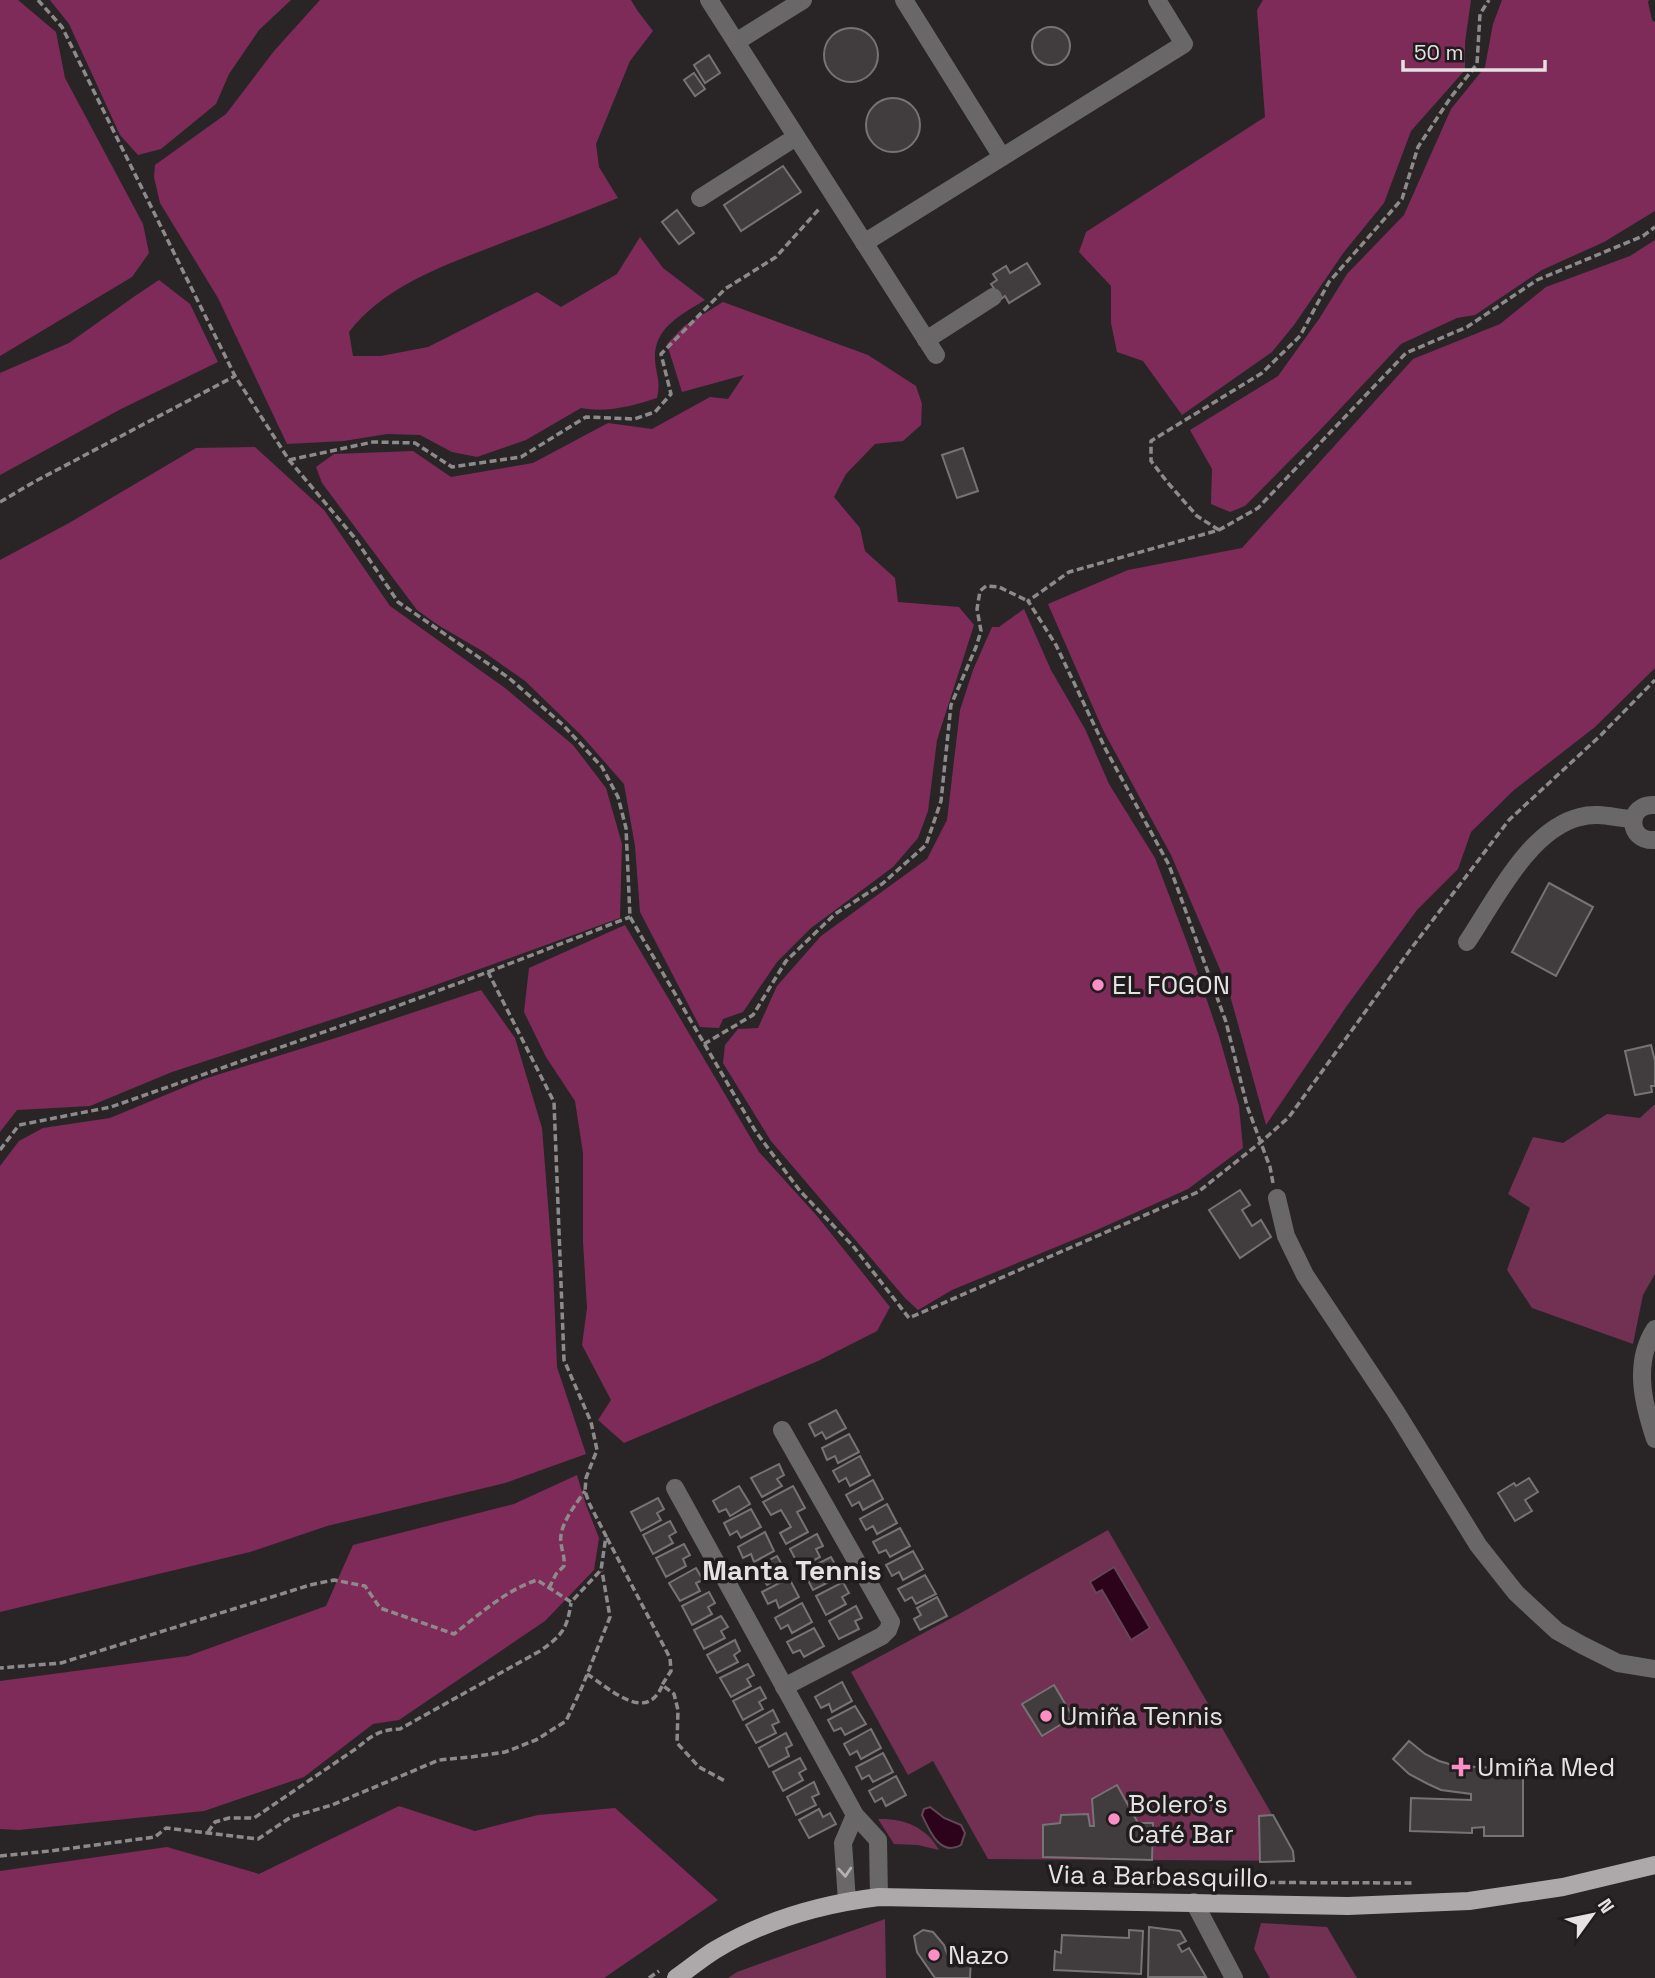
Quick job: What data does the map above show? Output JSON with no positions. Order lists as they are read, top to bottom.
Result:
{
  "streets": {
    "main road": ["Via a Barbasquillo"]
  },
  "districts": ["Manta Tennis"],
  "places": {
    "other": [
      "EL FOGON",
      "Umiña Tennis",
      "Bolero’s Café Bar",
      "Nazo"
    ],
    "health": ["Umiña Med"]
  },
  "scale_bar": "50 m",
  "north": "top right"
}
